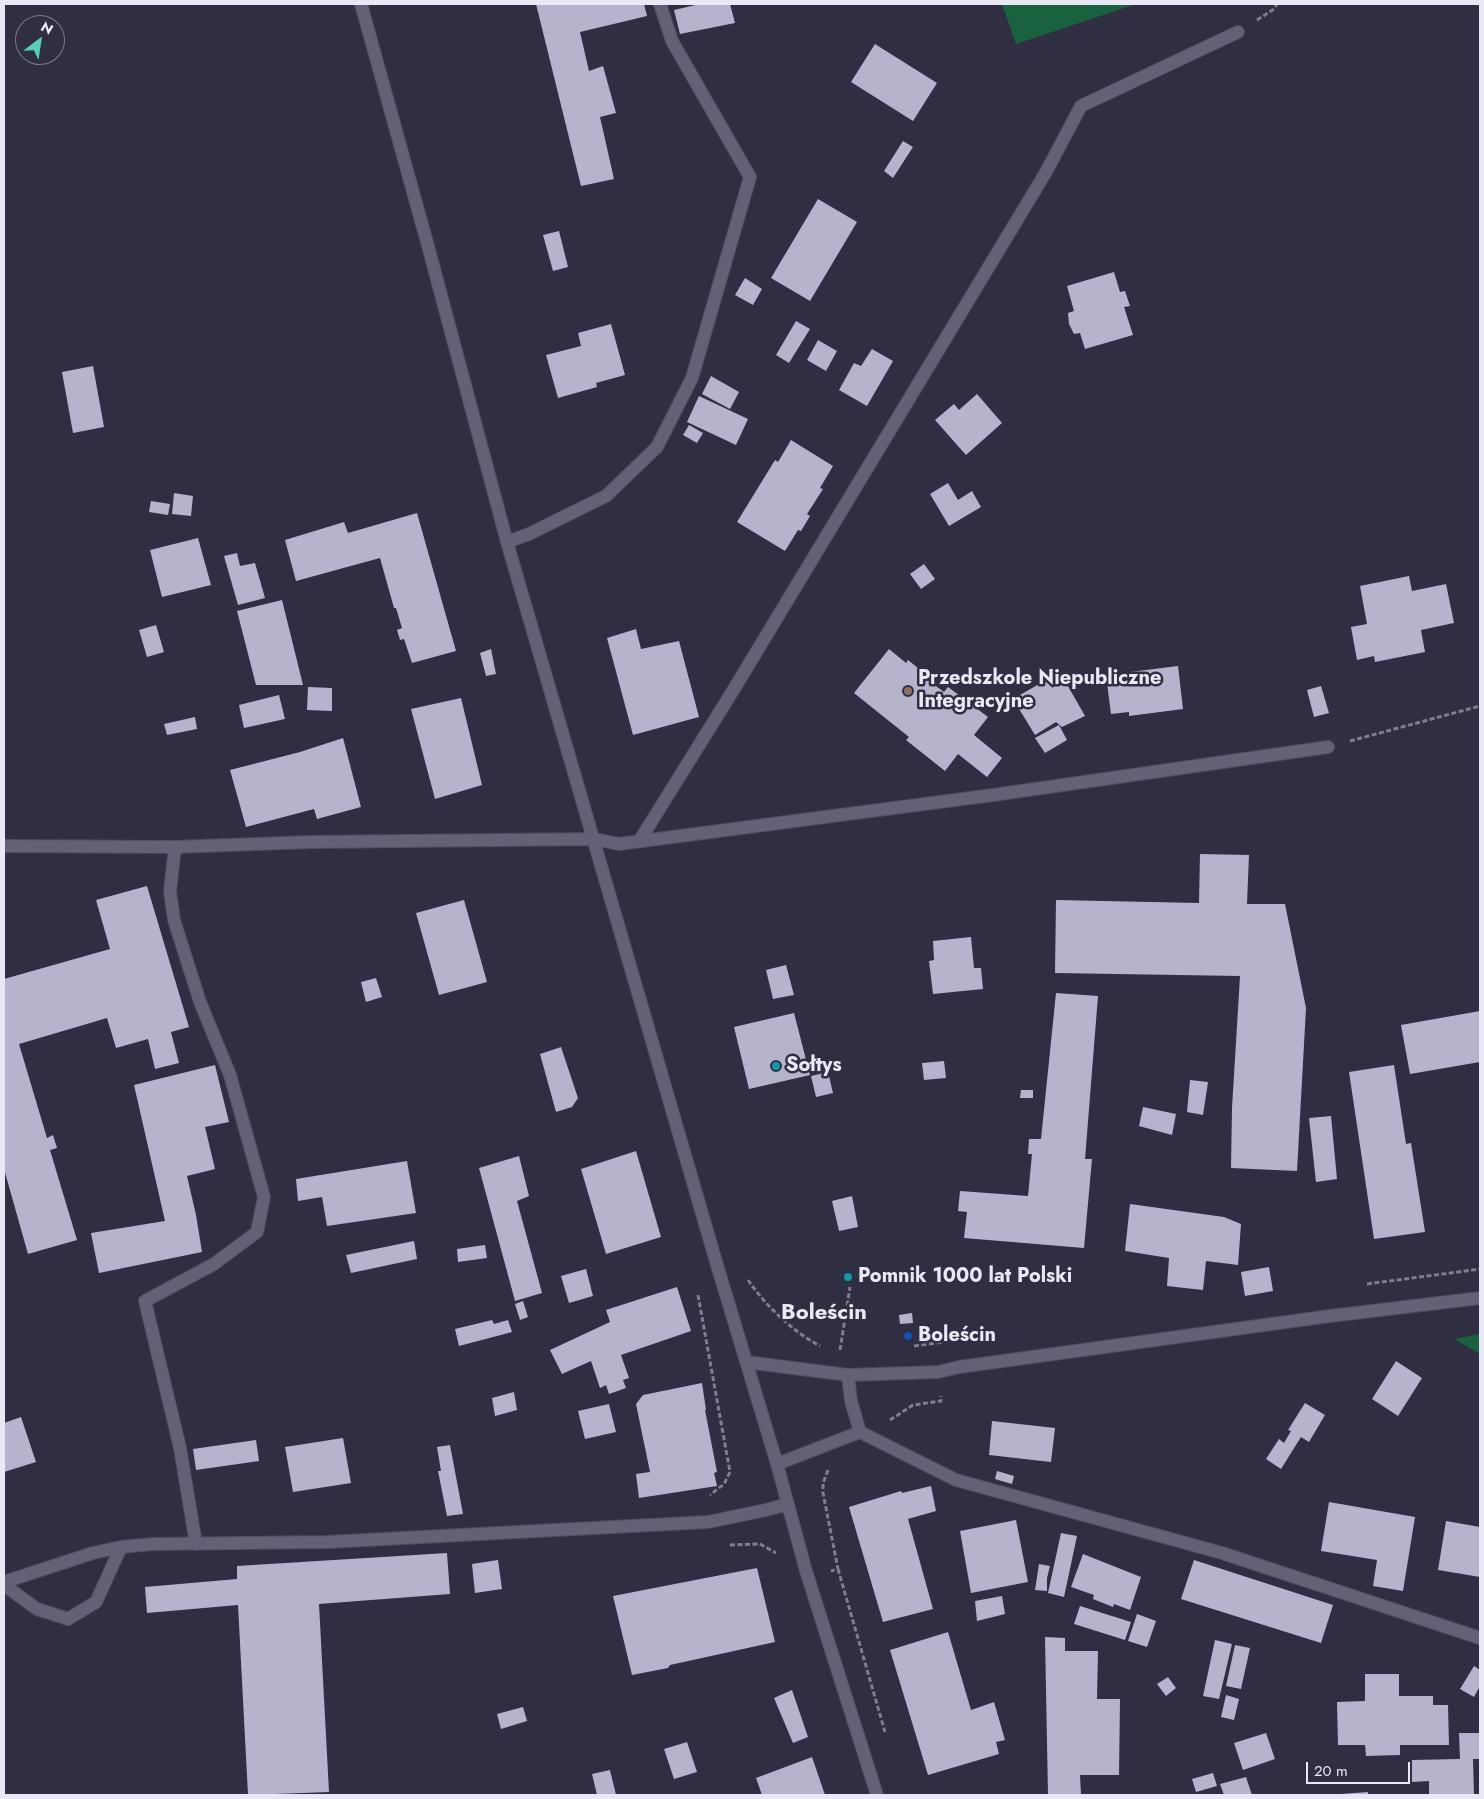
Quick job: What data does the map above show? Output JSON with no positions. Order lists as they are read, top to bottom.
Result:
{
  "districts": ["Boleścin"],
  "places": [
    "Przedszkole Niepubliczne Integracyjne",
    "Sołtys",
    "Pomnik 1000 lat Polski",
    "Boleścin"
  ],
  "scale_bar": "20 m",
  "north": "top right"
}
